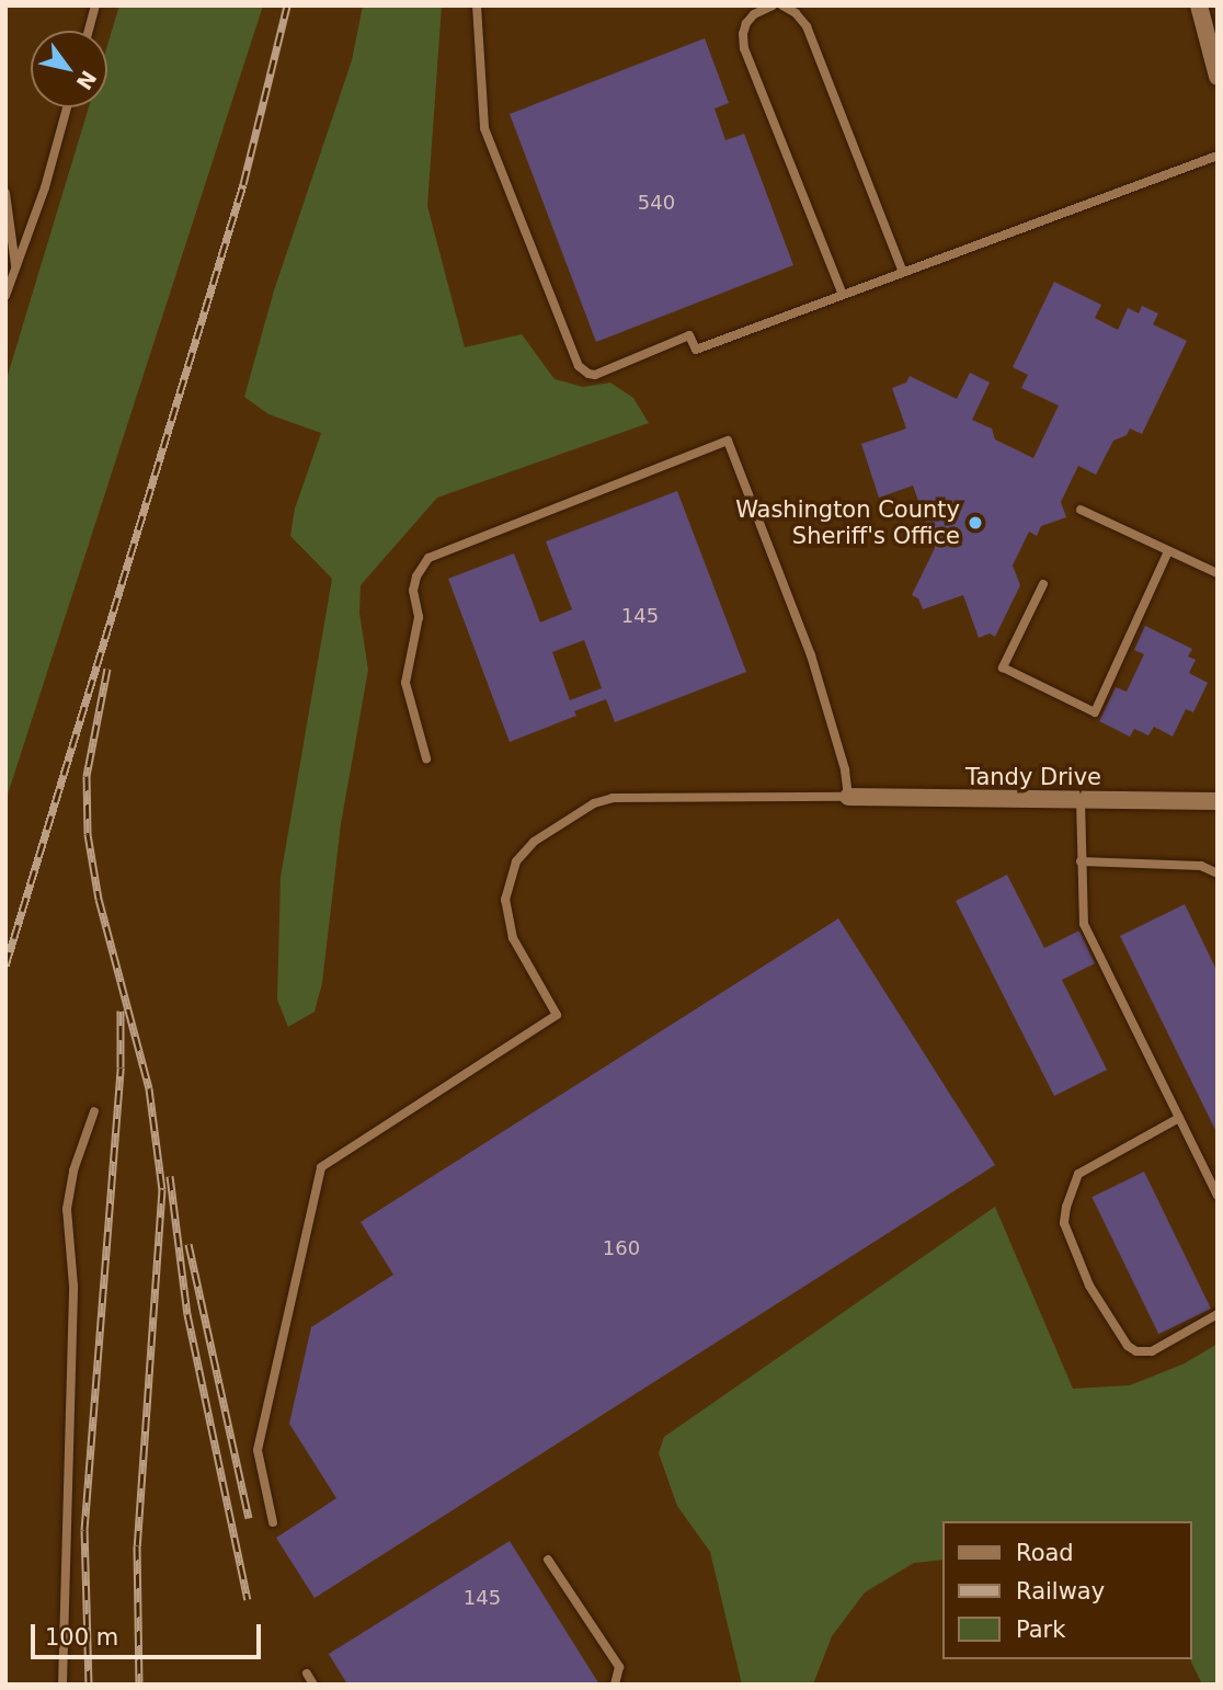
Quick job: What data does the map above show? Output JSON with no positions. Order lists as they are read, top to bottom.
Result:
{
  "streets": {
    "street": ["Tandy Drive"]
  },
  "places": ["Washington County Sheriff's Office"],
  "house_numbers": [
    "540",
    "145",
    "160",
    "145"
  ],
  "legend": ["Road", "Railway", "Park"],
  "scale_bar": "100 m",
  "north": "bottom right"
}
